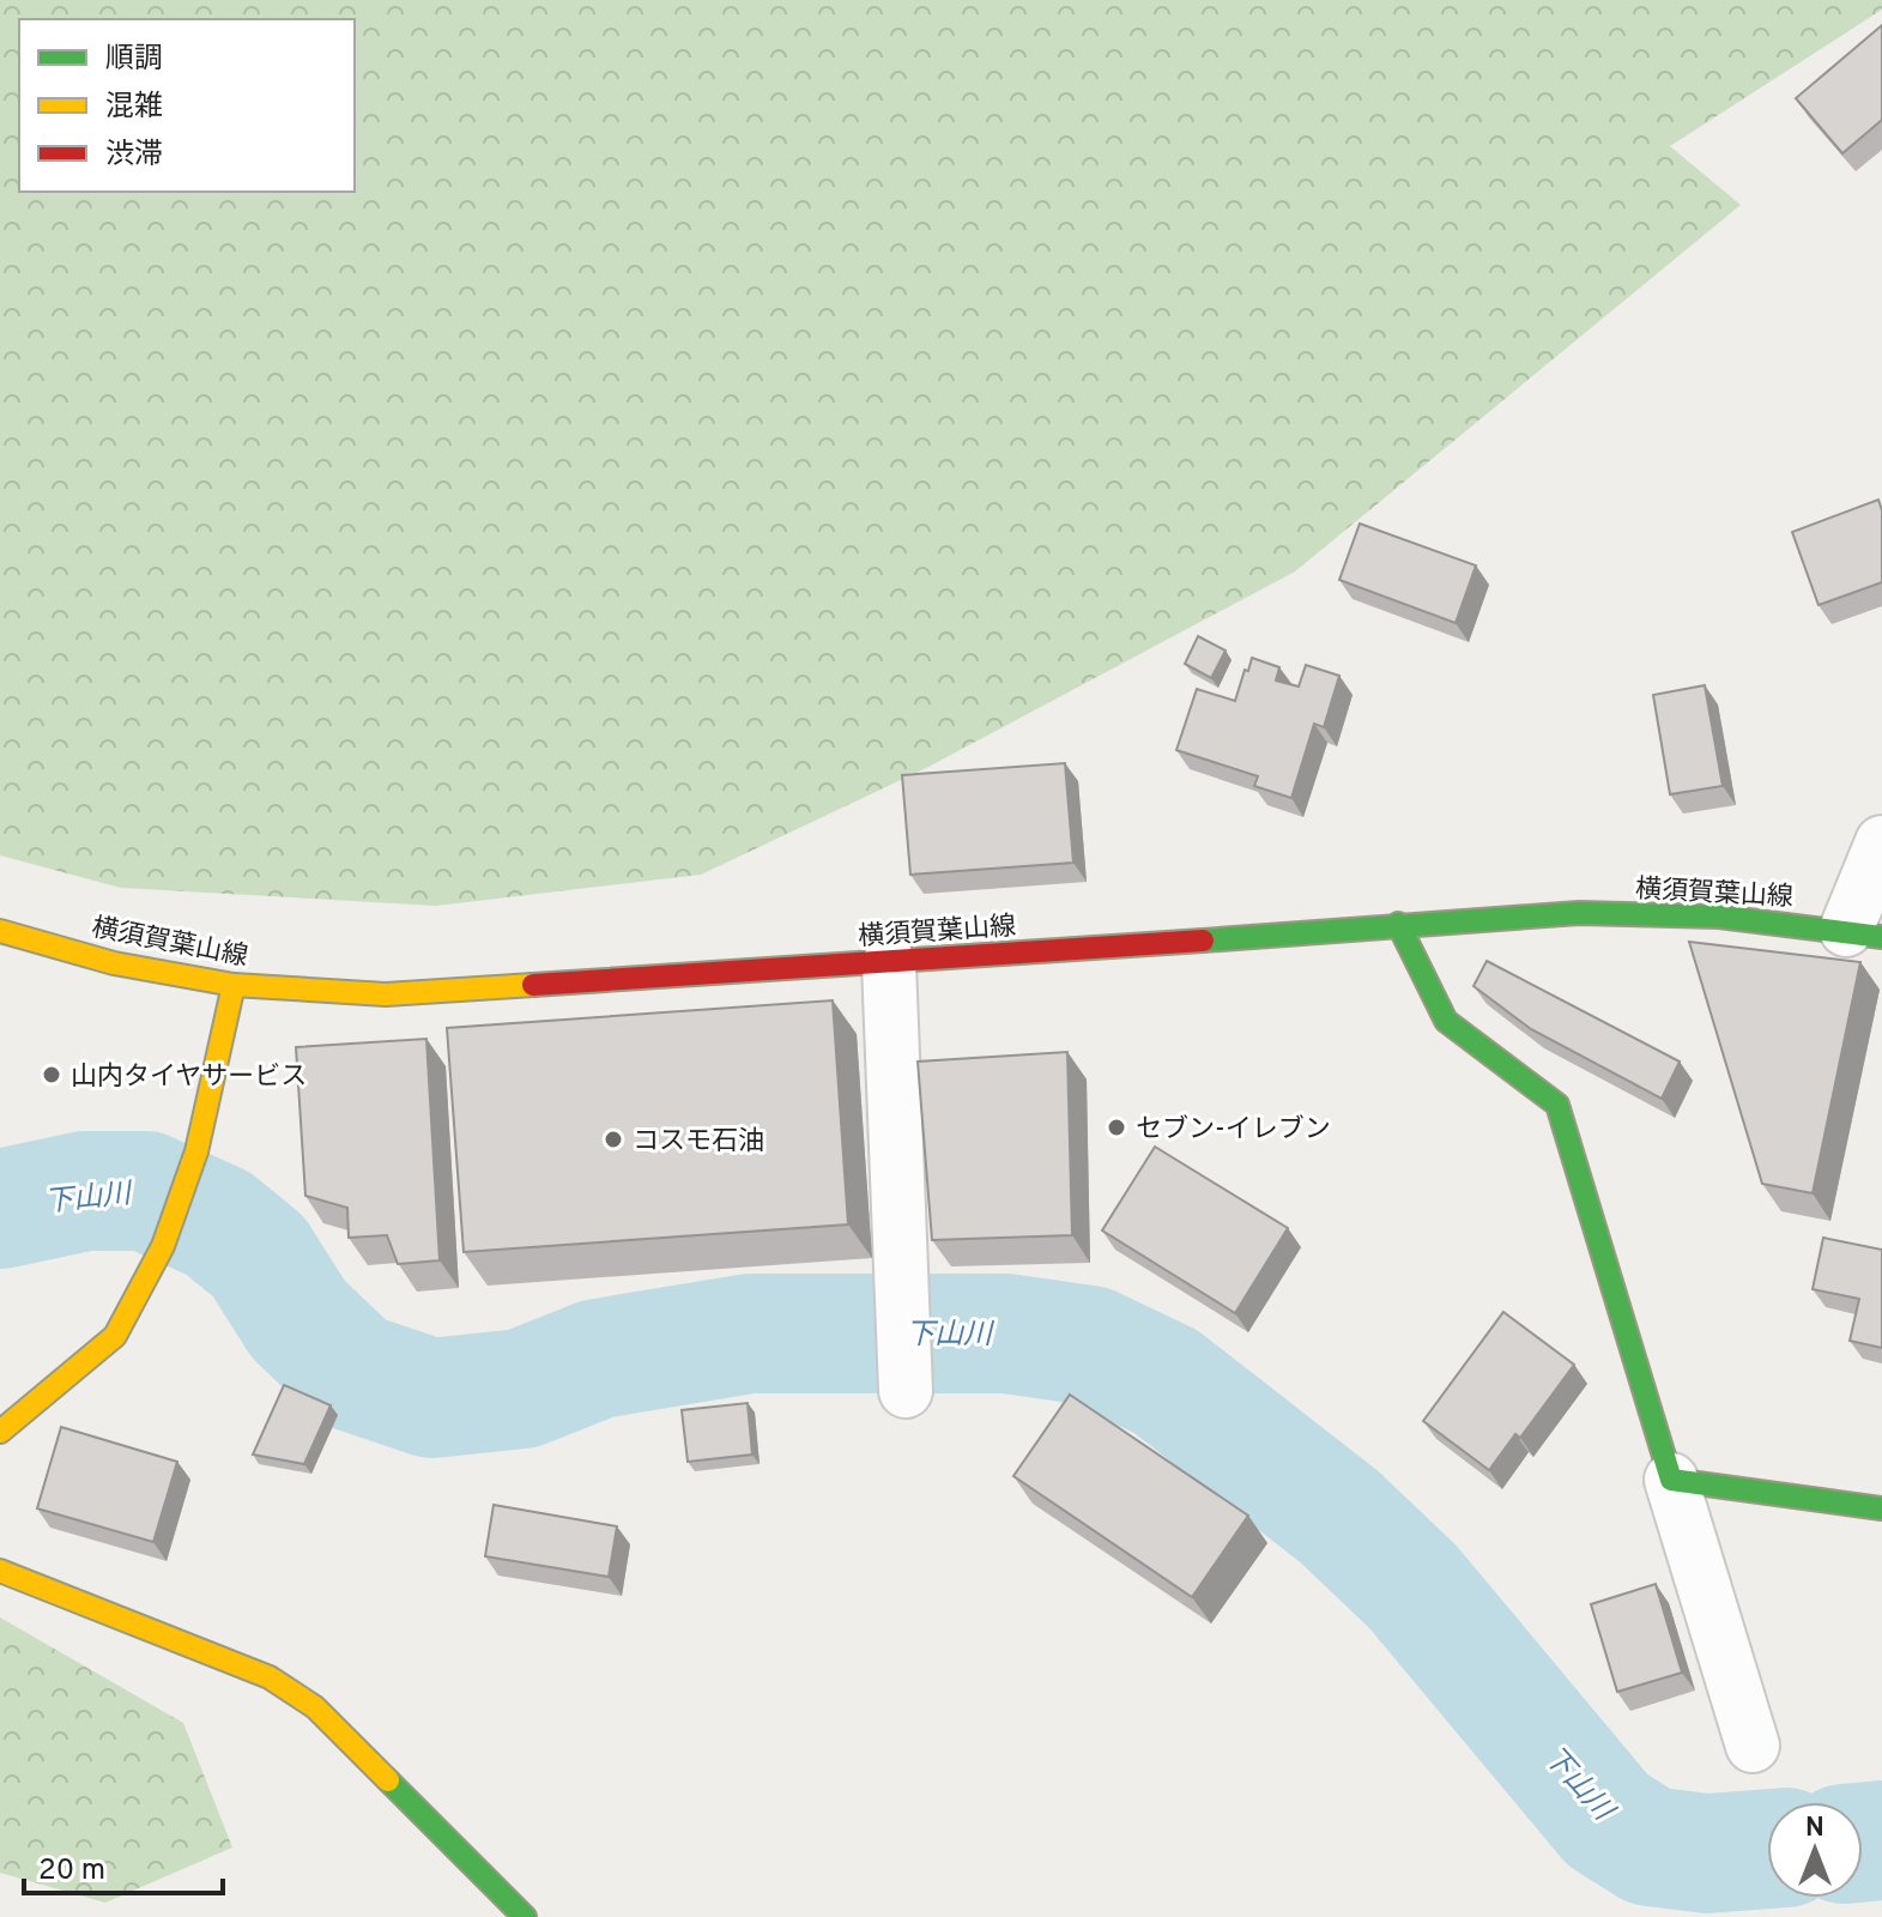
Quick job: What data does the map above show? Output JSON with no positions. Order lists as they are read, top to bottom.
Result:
{
  "streets": {
    "street": ["横須賀葉山線"]
  },
  "water": ["下山川"],
  "places": ["山内タイヤサービス", "セブン-イレブン", "コスモ石油"],
  "legend": ["順調", "混雑", "渋滞"],
  "scale_bar": "20 m",
  "north": "top"
}
